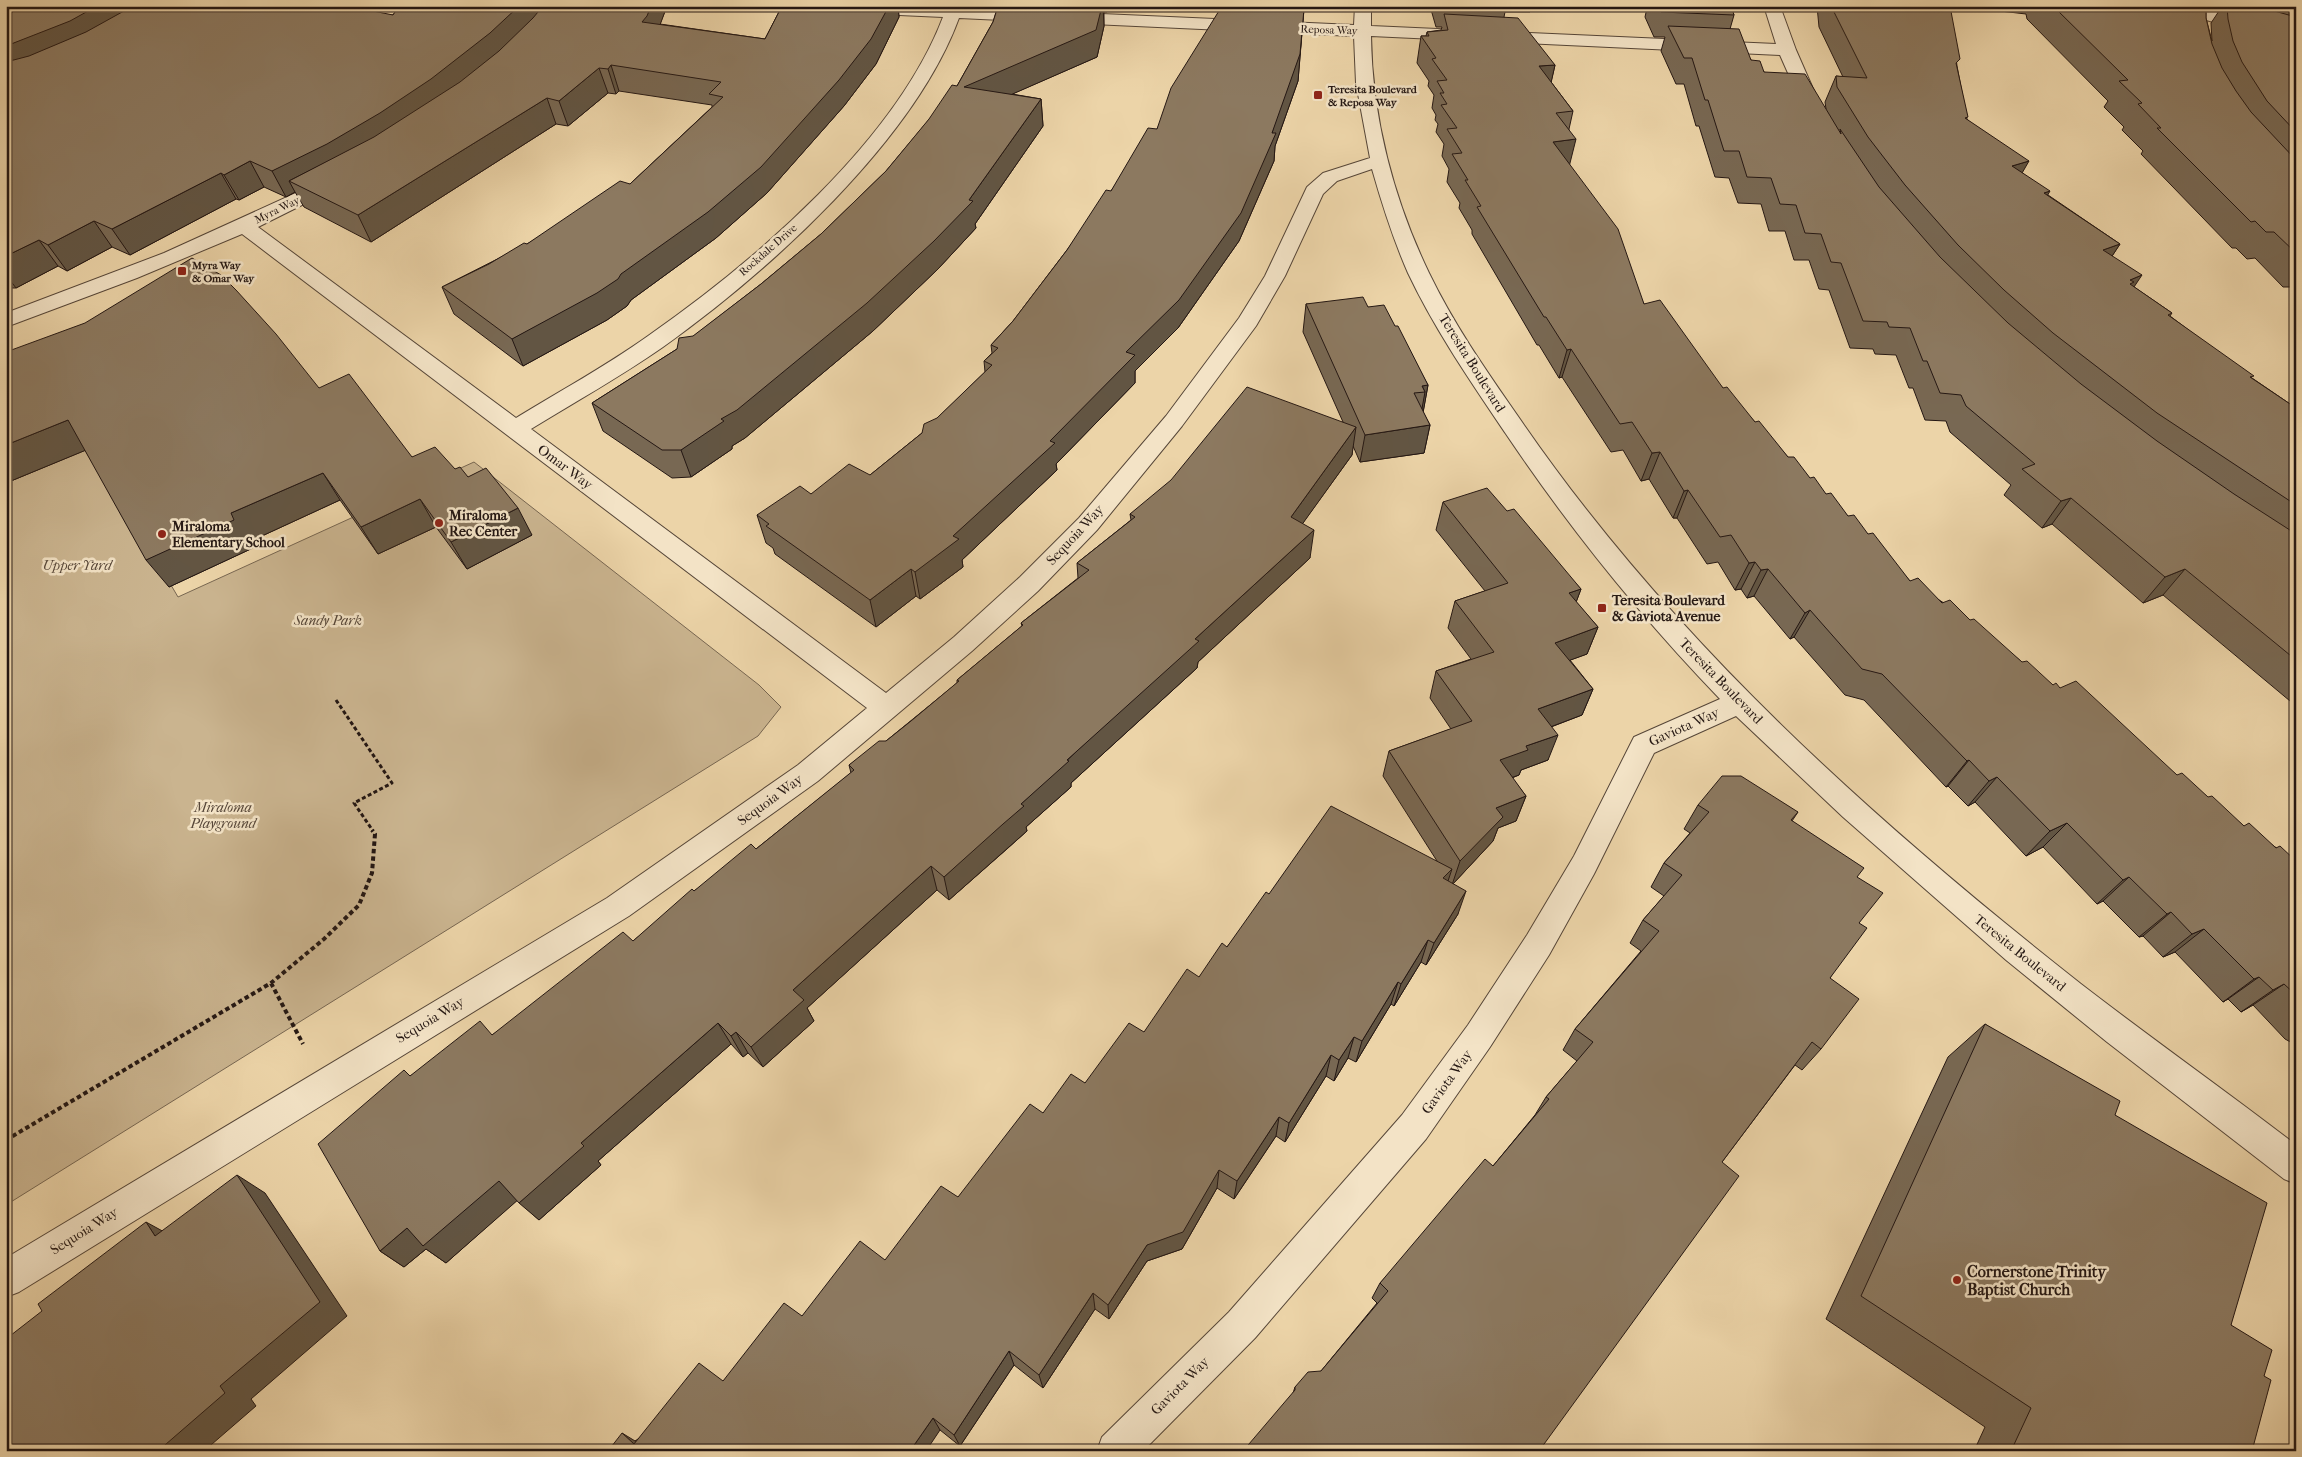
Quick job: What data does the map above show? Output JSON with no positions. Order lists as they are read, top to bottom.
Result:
{
  "streets": {
    "street": [
      "Reposa Way",
      "Myra Way",
      "Rockdale Drive",
      "Teresita Boulevard",
      "Omar Way",
      "Sequoia Way",
      "Gaviota Way"
    ]
  },
  "crossings": [
    ["Reposa Way", "Rockdale Drive"],
    ["Reposa Way", "Teresita Boulevard"],
    ["Myra Way", "Omar Way"],
    ["Rockdale Drive", "Omar Way"],
    ["Teresita Boulevard", "Sequoia Way"],
    ["Teresita Boulevard", "Gaviota Way"],
    ["Omar Way", "Sequoia Way"]
  ],
  "parks": ["Upper Yard", "Sandy Park", "Miraloma Playground"],
  "places": {
    "transit": ["Teresita Boulevard & Reposa Way", "Myra Way & Omar Way", "Teresita Boulevard & Gaviota Avenue"],
    "other": ["Miraloma Rec Center", "Miraloma Elementary School", "Cornerstone Trinity Baptist Church"]
  }
}
